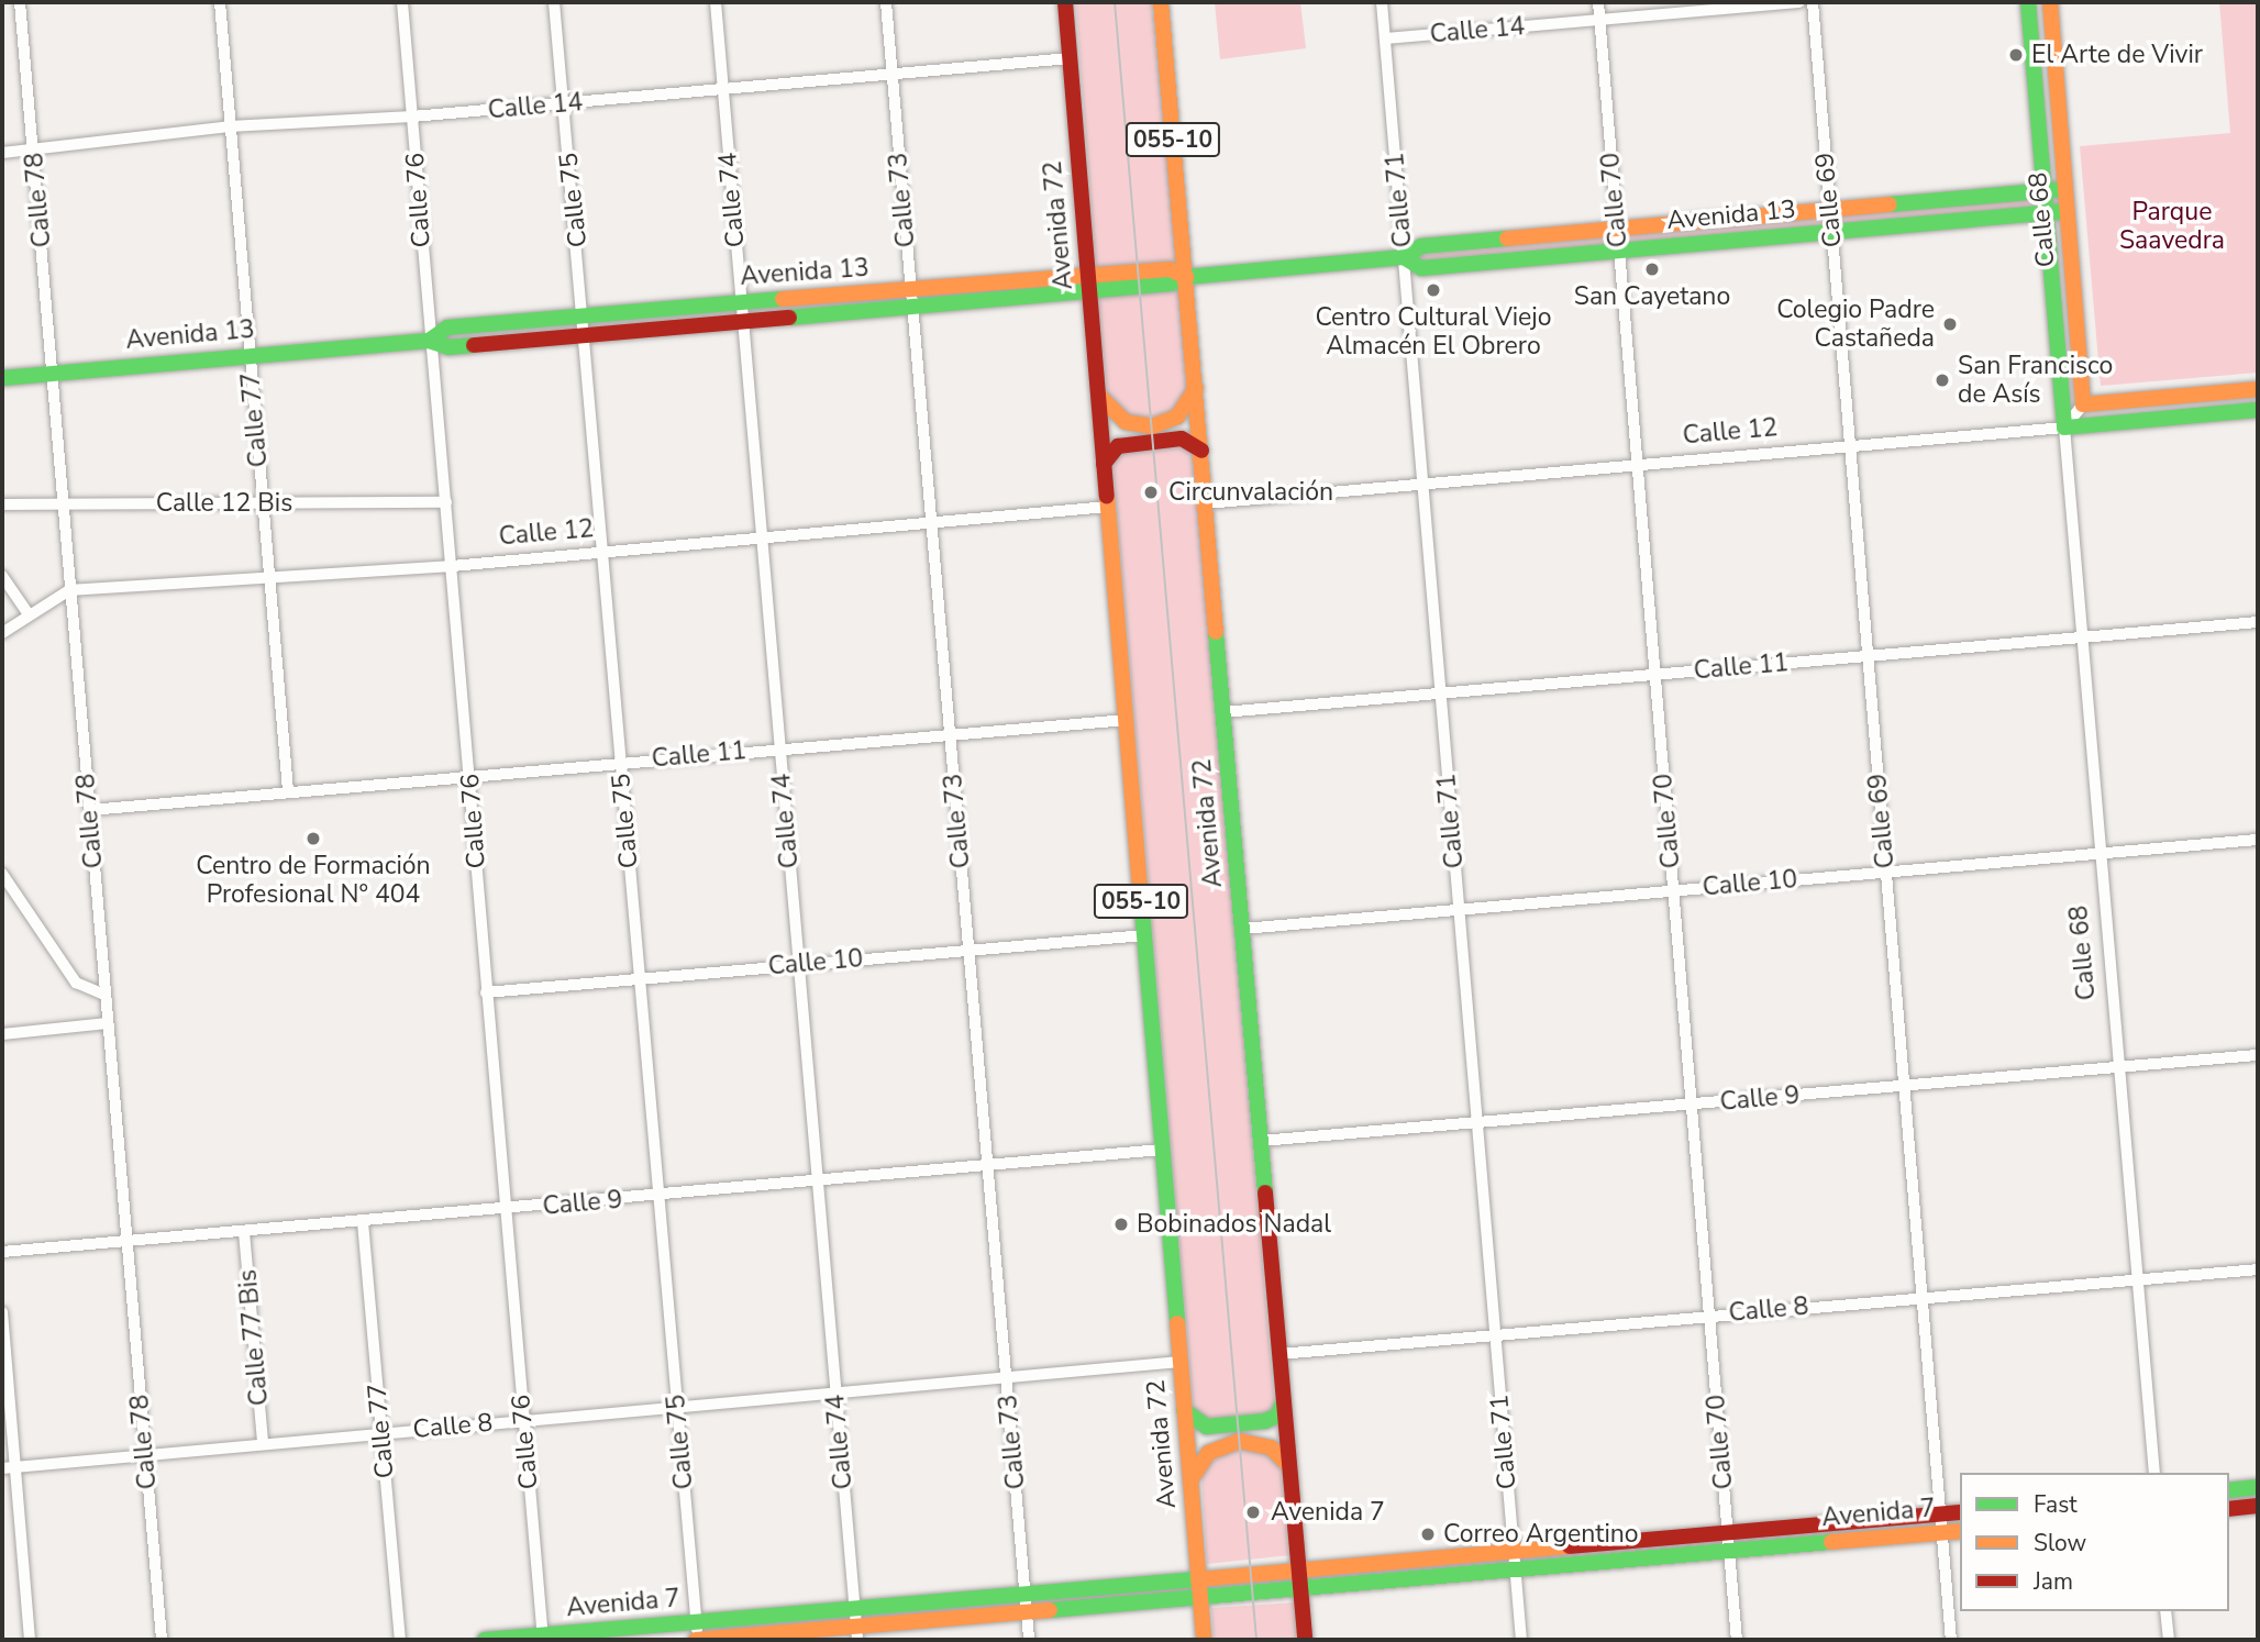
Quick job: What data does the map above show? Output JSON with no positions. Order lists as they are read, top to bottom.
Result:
{
  "streets": {
    "main road": [
      "055-10",
      "Avenida 13",
      "Calle 68",
      "Avenida 72",
      "Calle 12",
      "Avenida 7"
    ],
    "street": [
      "Calle 14",
      "Calle 78",
      "Calle 76",
      "Calle 75",
      "Calle 74",
      "Calle 73",
      "Calle 71",
      "Calle 70",
      "Calle 69",
      "Calle 77",
      "Calle 12 Bis",
      "Calle 11",
      "Calle 10",
      "Calle 9",
      "Calle 8",
      "Calle 77 Bis"
    ]
  },
  "crossings": [
    ["Calle 14", "Calle 78"],
    ["Calle 14", "Calle 76"],
    ["Calle 14", "Calle 75"],
    ["Calle 14", "Calle 74"],
    ["Calle 14", "Calle 73"],
    ["Calle 14", "Calle 71"],
    ["Calle 14", "Calle 70"],
    ["Calle 14", "Avenida 72"],
    ["Calle 14", "Calle 77"],
    ["Calle 78", "Avenida 13"],
    ["Calle 78", "Calle 12"],
    ["Calle 78", "Calle 12 Bis"],
    ["Calle 78", "Calle 11"],
    ["Calle 78", "Calle 9"],
    ["Calle 78", "Calle 8"],
    ["Calle 76", "Avenida 13"],
    ["Calle 76", "Calle 12"],
    ["Calle 76", "Calle 12 Bis"],
    ["Calle 76", "Calle 11"],
    ["Calle 76", "Calle 10"],
    ["Calle 76", "Calle 9"],
    ["Calle 76", "Calle 8"],
    ["Calle 76", "Avenida 7"],
    ["Calle 75", "Avenida 13"],
    ["Calle 75", "Calle 12"],
    ["Calle 75", "Calle 11"],
    ["Calle 75", "Calle 10"],
    ["Calle 75", "Calle 9"],
    ["Calle 75", "Calle 8"],
    ["Calle 75", "Avenida 7"],
    ["Calle 74", "Avenida 13"],
    ["Calle 74", "Calle 12"],
    ["Calle 74", "Calle 11"],
    ["Calle 74", "Calle 10"],
    ["Calle 74", "Calle 9"],
    ["Calle 74", "Calle 8"],
    ["Calle 74", "Avenida 7"],
    ["Calle 73", "Avenida 13"],
    ["Calle 73", "Calle 12"],
    ["Calle 73", "Calle 11"],
    ["Calle 73", "Calle 10"],
    ["Calle 73", "Calle 9"],
    ["Calle 73", "Calle 8"],
    ["Calle 73", "Avenida 7"],
    ["Calle 71", "Avenida 13"],
    ["Calle 71", "Calle 12"],
    ["Calle 71", "Calle 11"],
    ["Calle 71", "Calle 10"],
    ["Calle 71", "Calle 9"],
    ["Calle 71", "Calle 8"],
    ["Calle 71", "Avenida 7"],
    ["Calle 70", "Avenida 13"],
    ["Calle 70", "Calle 12"],
    ["Calle 70", "Calle 11"],
    ["Calle 70", "Calle 10"],
    ["Calle 70", "Calle 9"],
    ["Calle 70", "Calle 8"],
    ["Calle 70", "Avenida 7"],
    ["Calle 69", "Avenida 13"],
    ["Calle 69", "Calle 12"],
    ["Calle 69", "Calle 11"],
    ["Calle 69", "Calle 10"],
    ["Calle 69", "Calle 9"],
    ["Calle 69", "Calle 8"],
    ["Calle 69", "Avenida 7"],
    ["Avenida 13", "Calle 68"],
    ["Avenida 13", "Avenida 72"],
    ["Avenida 13", "Calle 77"],
    ["Calle 68", "Calle 12"],
    ["Calle 68", "Calle 11"],
    ["Calle 68", "Calle 10"],
    ["Calle 68", "Calle 9"],
    ["Calle 68", "Calle 8"],
    ["Avenida 72", "Calle 12"],
    ["Avenida 72", "Calle 11"],
    ["Avenida 72", "Calle 10"],
    ["Avenida 72", "Calle 9"],
    ["Avenida 72", "Calle 8"],
    ["Avenida 72", "Avenida 7"],
    ["Calle 77", "Calle 12"],
    ["Calle 77", "Calle 12 Bis"],
    ["Calle 77", "Calle 11"],
    ["Calle 77", "Calle 9"],
    ["Calle 77", "Calle 8"],
    ["Calle 9", "Calle 77 Bis"],
    ["Calle 8", "Calle 77 Bis"]
  ],
  "parks": ["Parque Saavedra"],
  "places": [
    "El Arte de Vivir",
    "San Cayetano",
    "Centro Cultural Viejo Almacén El Obrero",
    "Colegio Padre Castañeda",
    "San Francisco de Asís",
    "Circunvalación",
    "Centro de Formación Profesional N° 404",
    "Bobinados Nadal",
    "Avenida 7",
    "Correo Argentino"
  ],
  "legend": ["Fast", "Slow", "Jam"]
}
